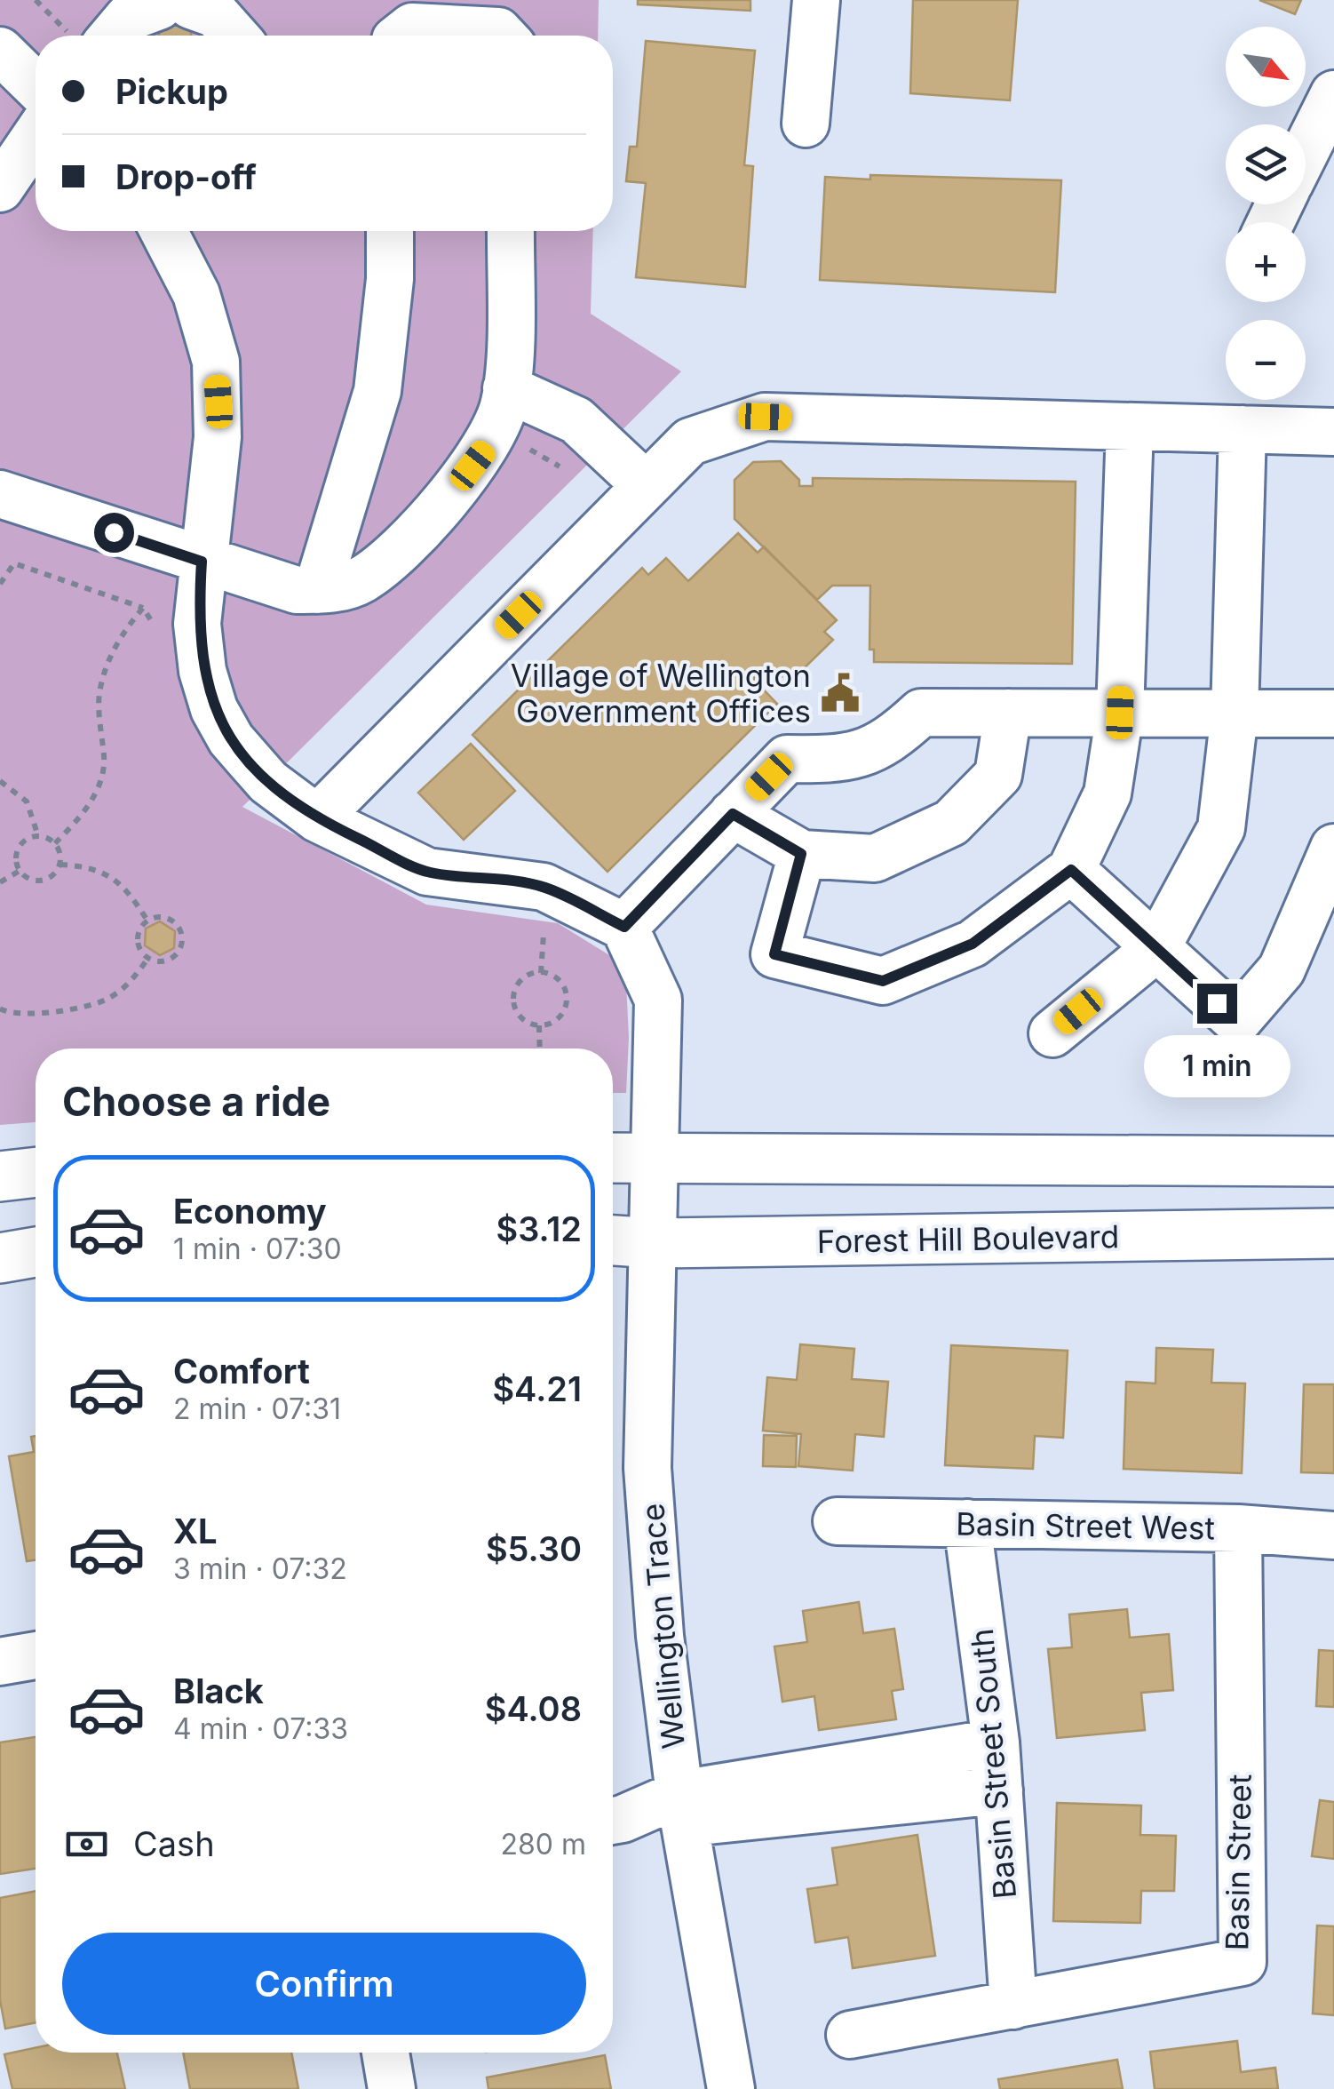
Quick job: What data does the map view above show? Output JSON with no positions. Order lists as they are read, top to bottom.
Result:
{
  "streets": {
    "main road": ["Forest Hill Boulevard"],
    "street": [
      "Basin Street West",
      "Wellington Trace",
      "Basin Street South",
      "Basin Street"
    ]
  },
  "crossings": [
    ["Forest Hill Boulevard", "Wellington Trace"],
    ["Basin Street West", "Basin Street South"],
    ["Basin Street West", "Basin Street"],
    ["Basin Street South", "Basin Street"]
  ],
  "places": {
    "public building": ["Village of Wellington Government Offices"]
  },
  "north": "bottom right",
  "page": {
    "map_buttons": ["+", "−"],
    "banner": ["Pickup", "Drop-off"],
    "bubble": "1 min",
    "heading": "Choose a ride",
    "list": [
      {
        "name": "Economy",
        "note": "1 min · 07:30",
        "value": "$3.12"
      },
      {
        "name": "Comfort",
        "note": "2 min · 07:31",
        "value": "$4.21"
      },
      {
        "name": "XL",
        "note": "3 min · 07:32",
        "value": "$5.30"
      },
      {
        "name": "Black",
        "note": "4 min · 07:33",
        "value": "$4.08"
      }
    ],
    "pay": ["Cash", "280 m"],
    "buttons": "Confirm"
  }
}
